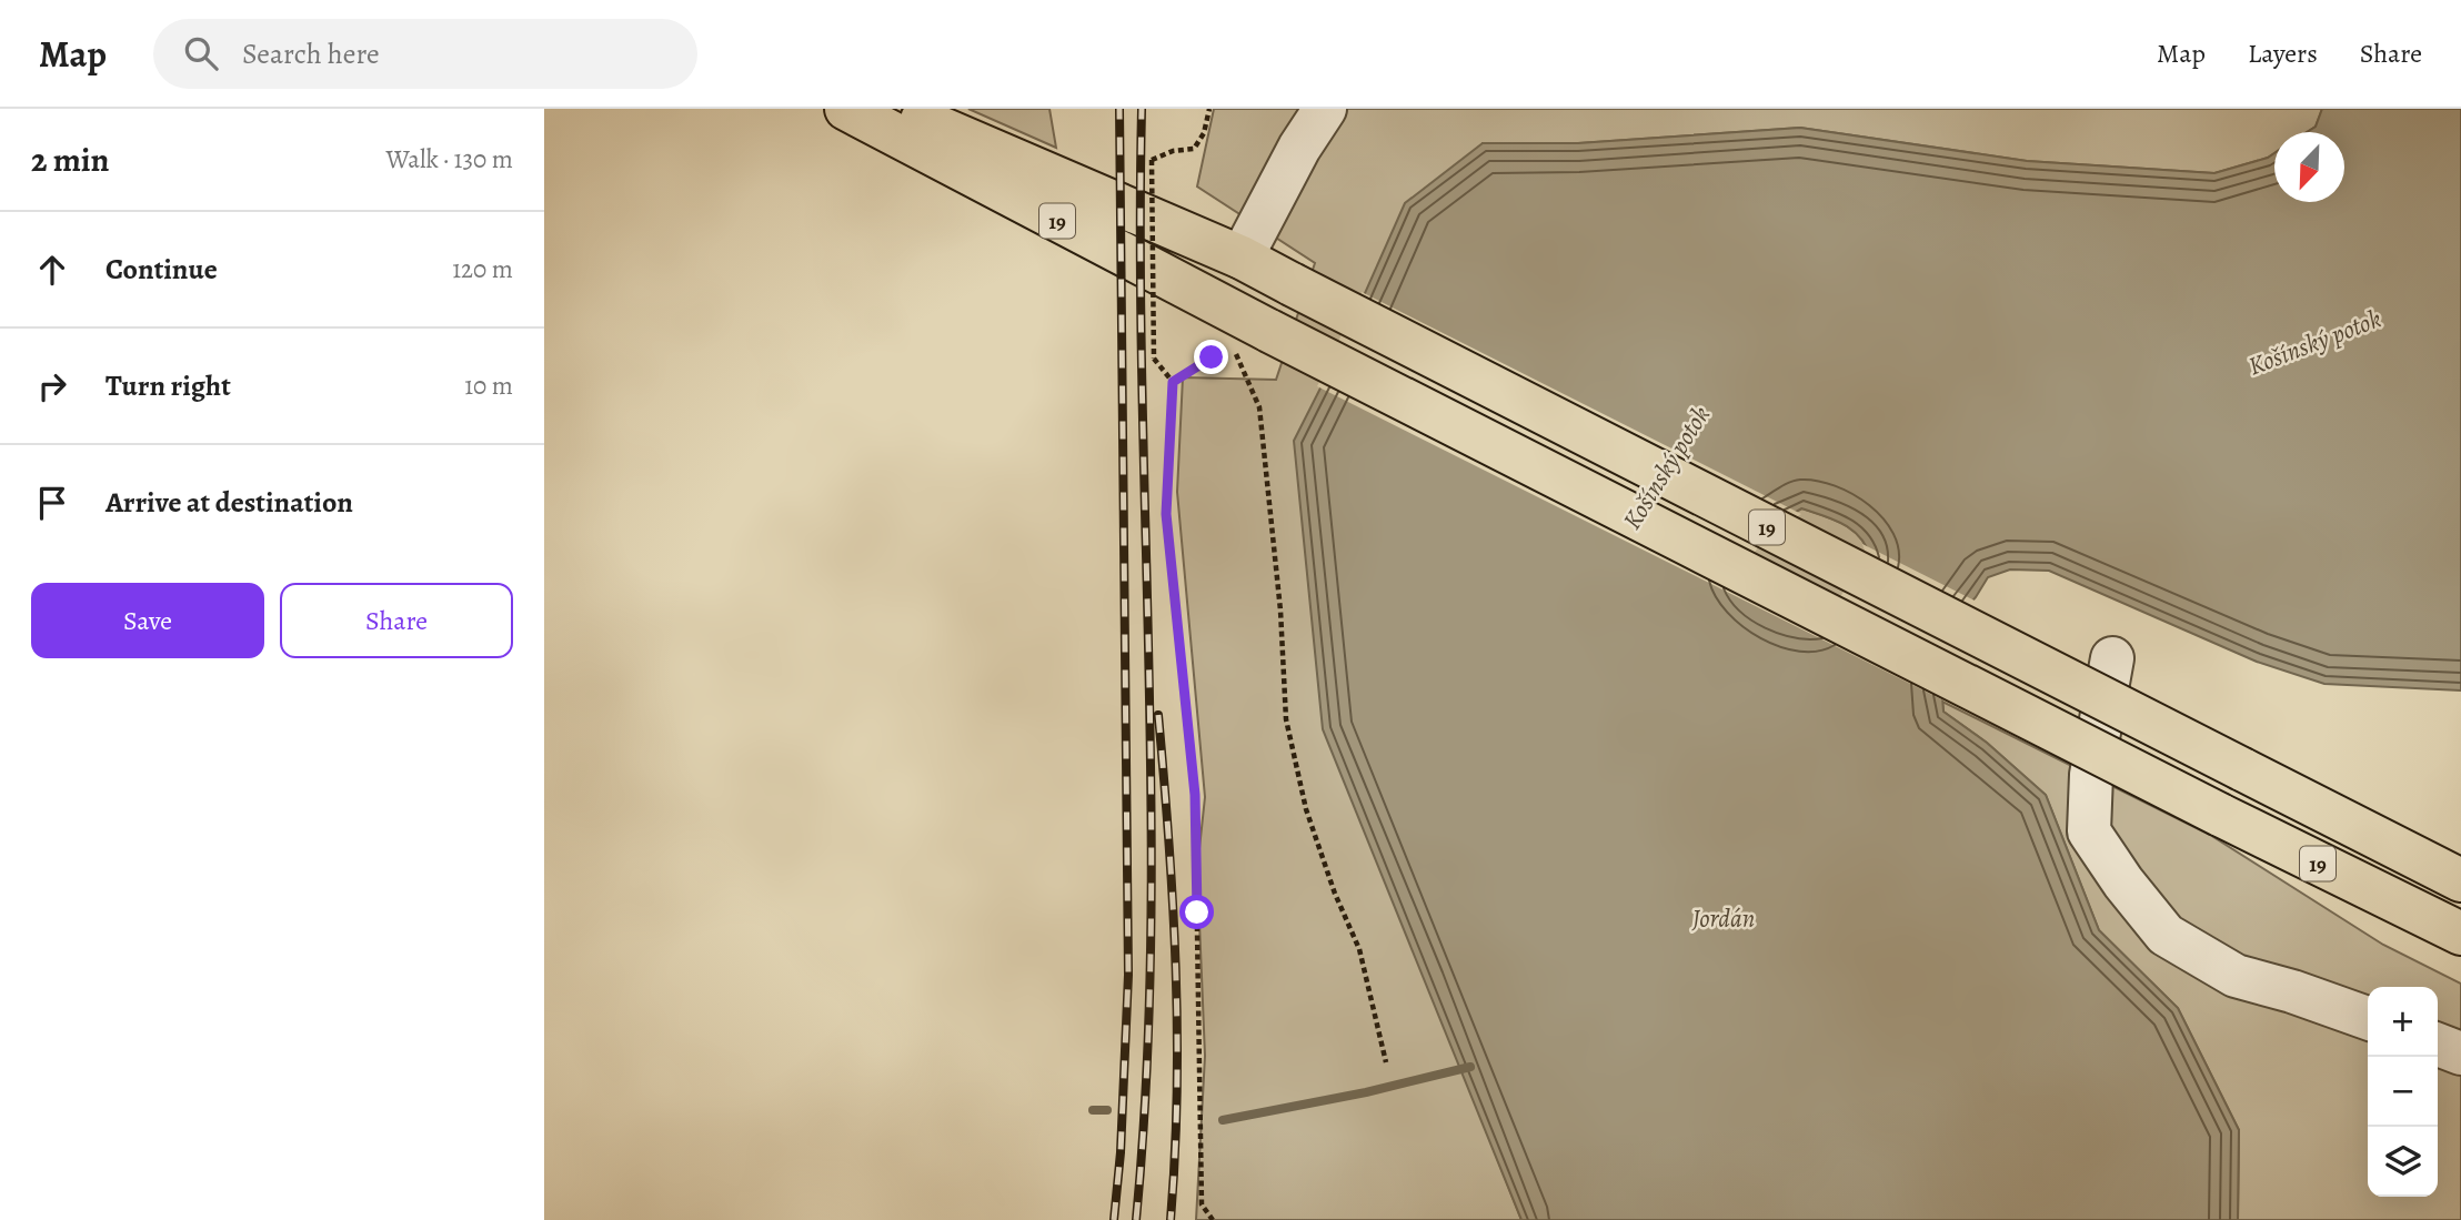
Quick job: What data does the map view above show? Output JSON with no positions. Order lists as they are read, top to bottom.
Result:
{
  "streets": {
    "main road": ["19"]
  },
  "water": ["Košínský potok", "Jordán"],
  "north": "bottom left",
  "page": {
    "header": "Map",
    "search": "Search here",
    "nav": ["Map", "Layers", "Share"],
    "heading": ["2 min", "Walk · 130 m"],
    "list": [
      ["Continue", "120 m"],
      ["Turn right", "10 m"],
      "Arrive at destination"
    ],
    "buttons": ["Save", "Share"],
    "map_buttons": ["+", "−"]
  }
}
